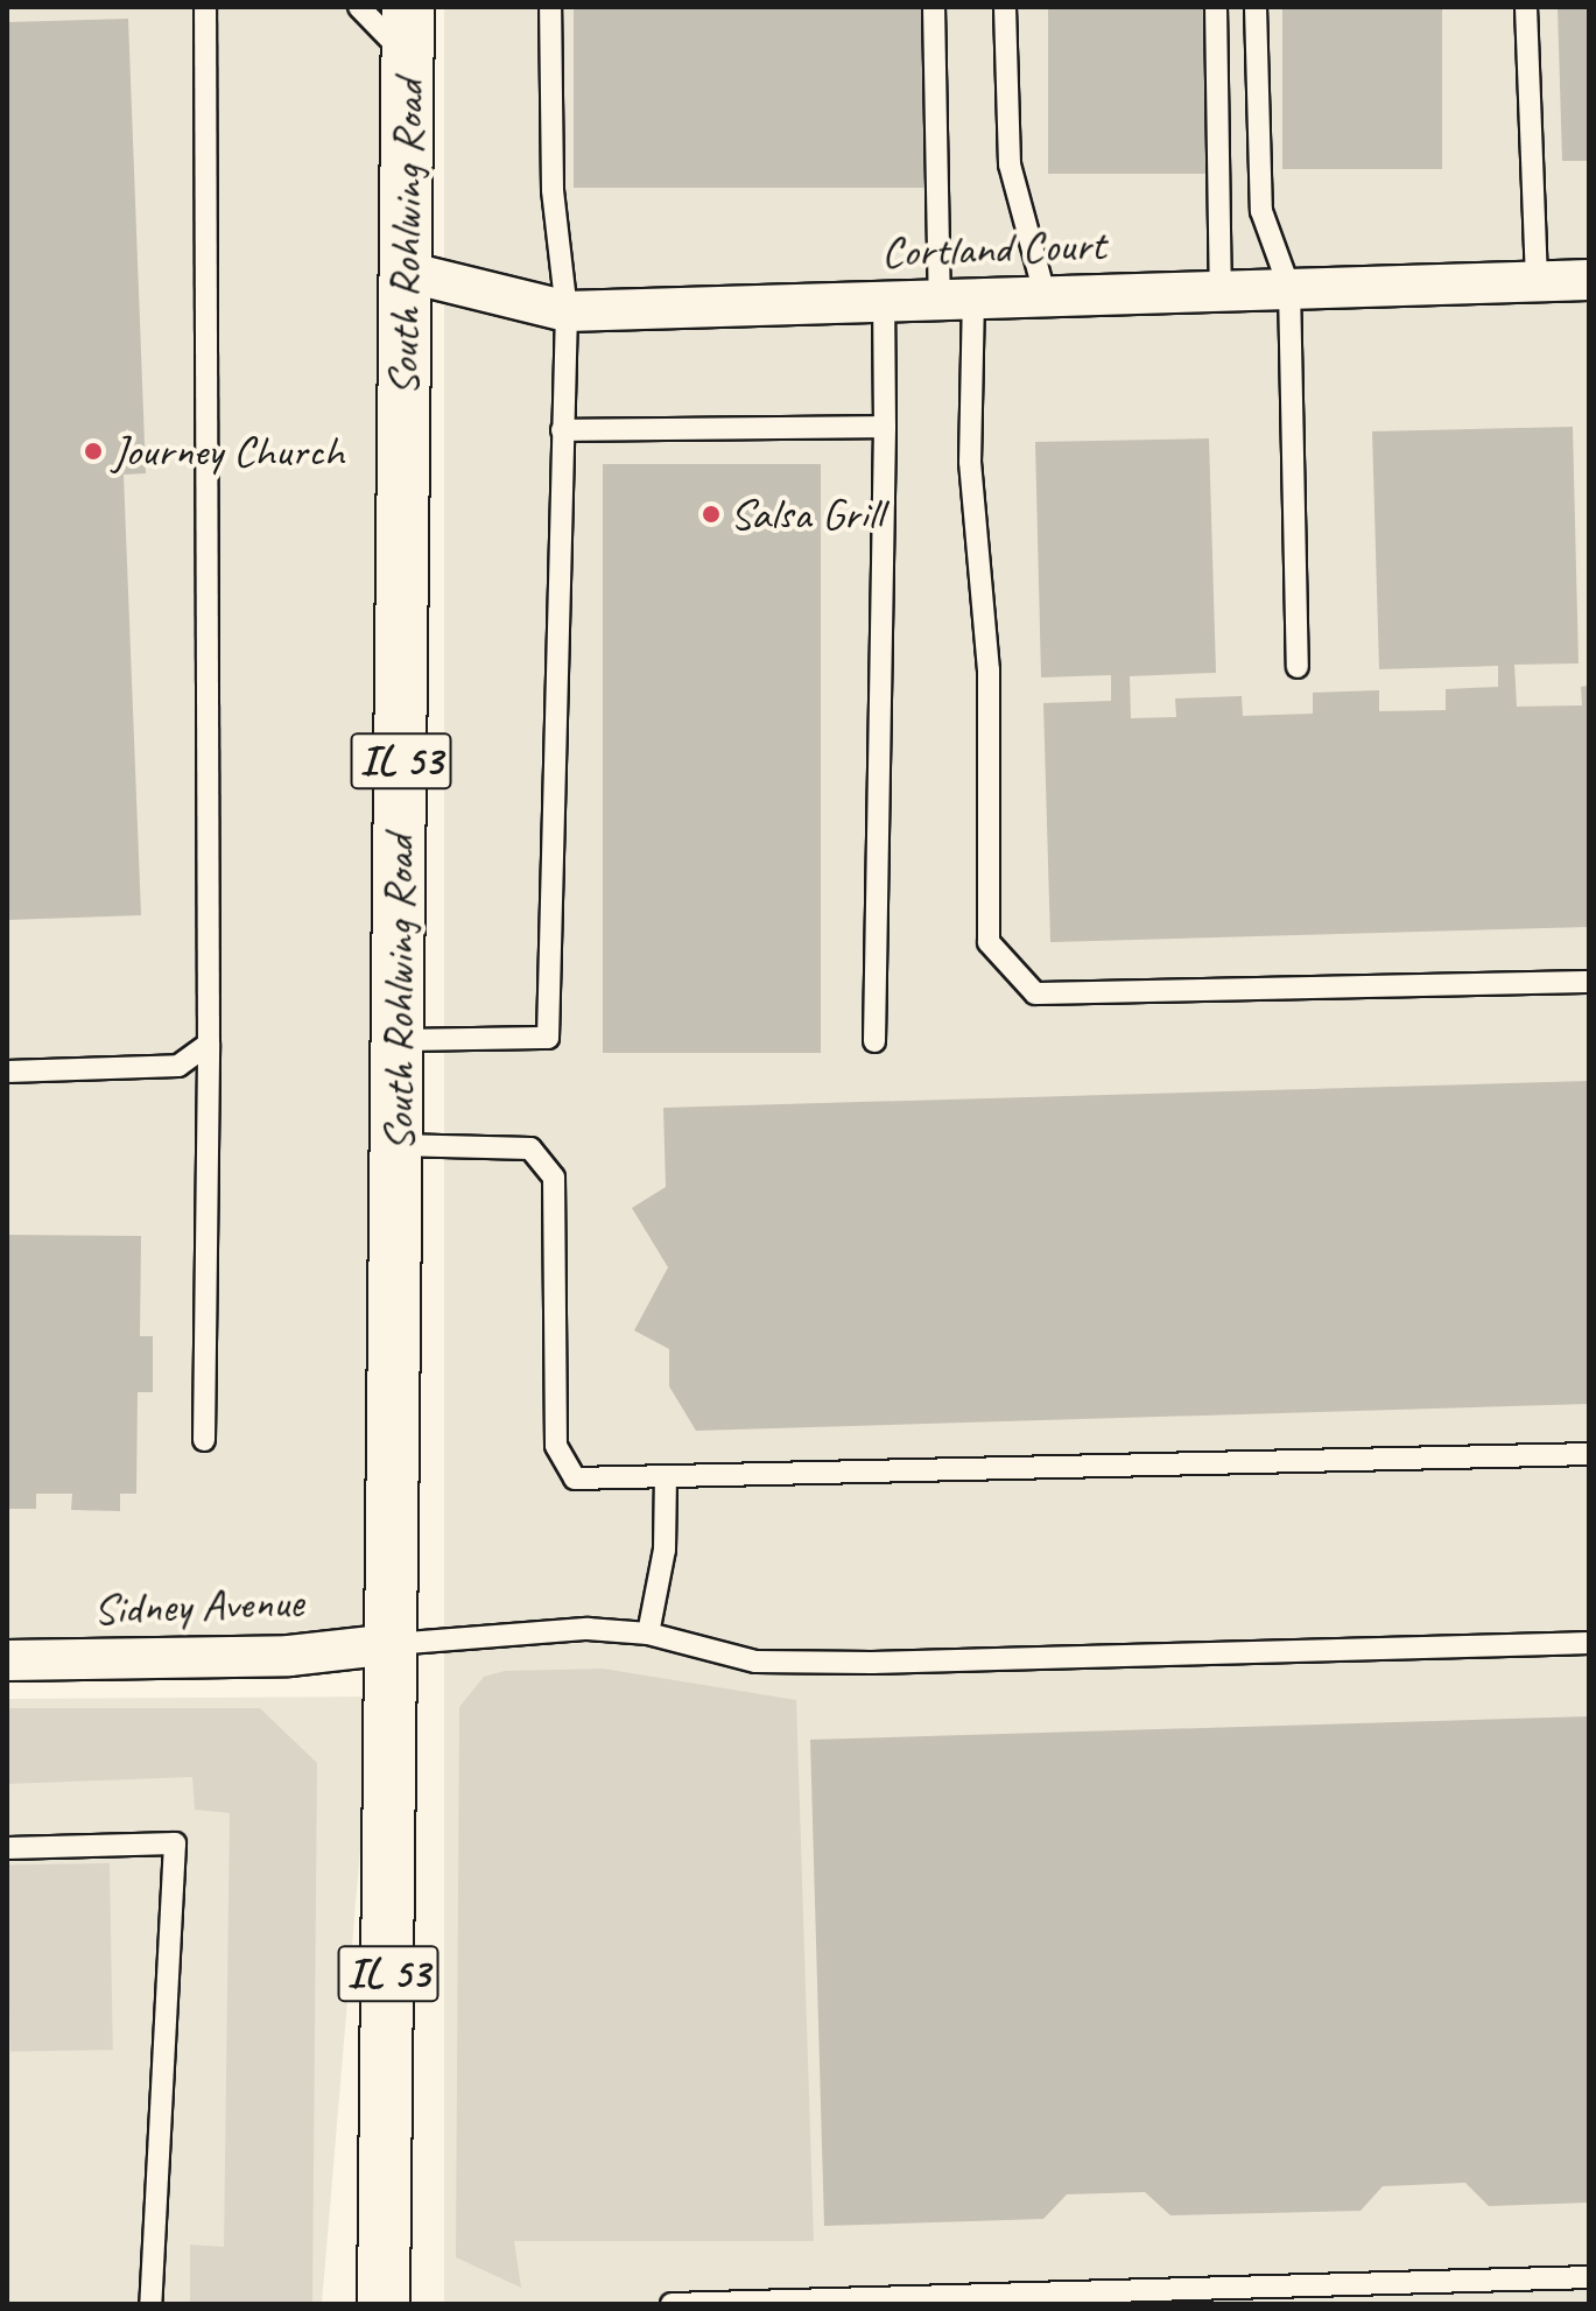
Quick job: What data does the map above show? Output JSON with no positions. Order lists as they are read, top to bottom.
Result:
{
  "streets": {
    "main road": ["South Rohlwing Road", "IL 53"],
    "street": ["Cortland Court", "Sidney Avenue"]
  },
  "crossings": [
    ["South Rohlwing Road", "Cortland Court"],
    ["South Rohlwing Road", "IL 53"],
    ["South Rohlwing Road", "Sidney Avenue"],
    ["IL 53", "Sidney Avenue"]
  ],
  "places": ["Journey Church", "Salsa Grill"]
}
